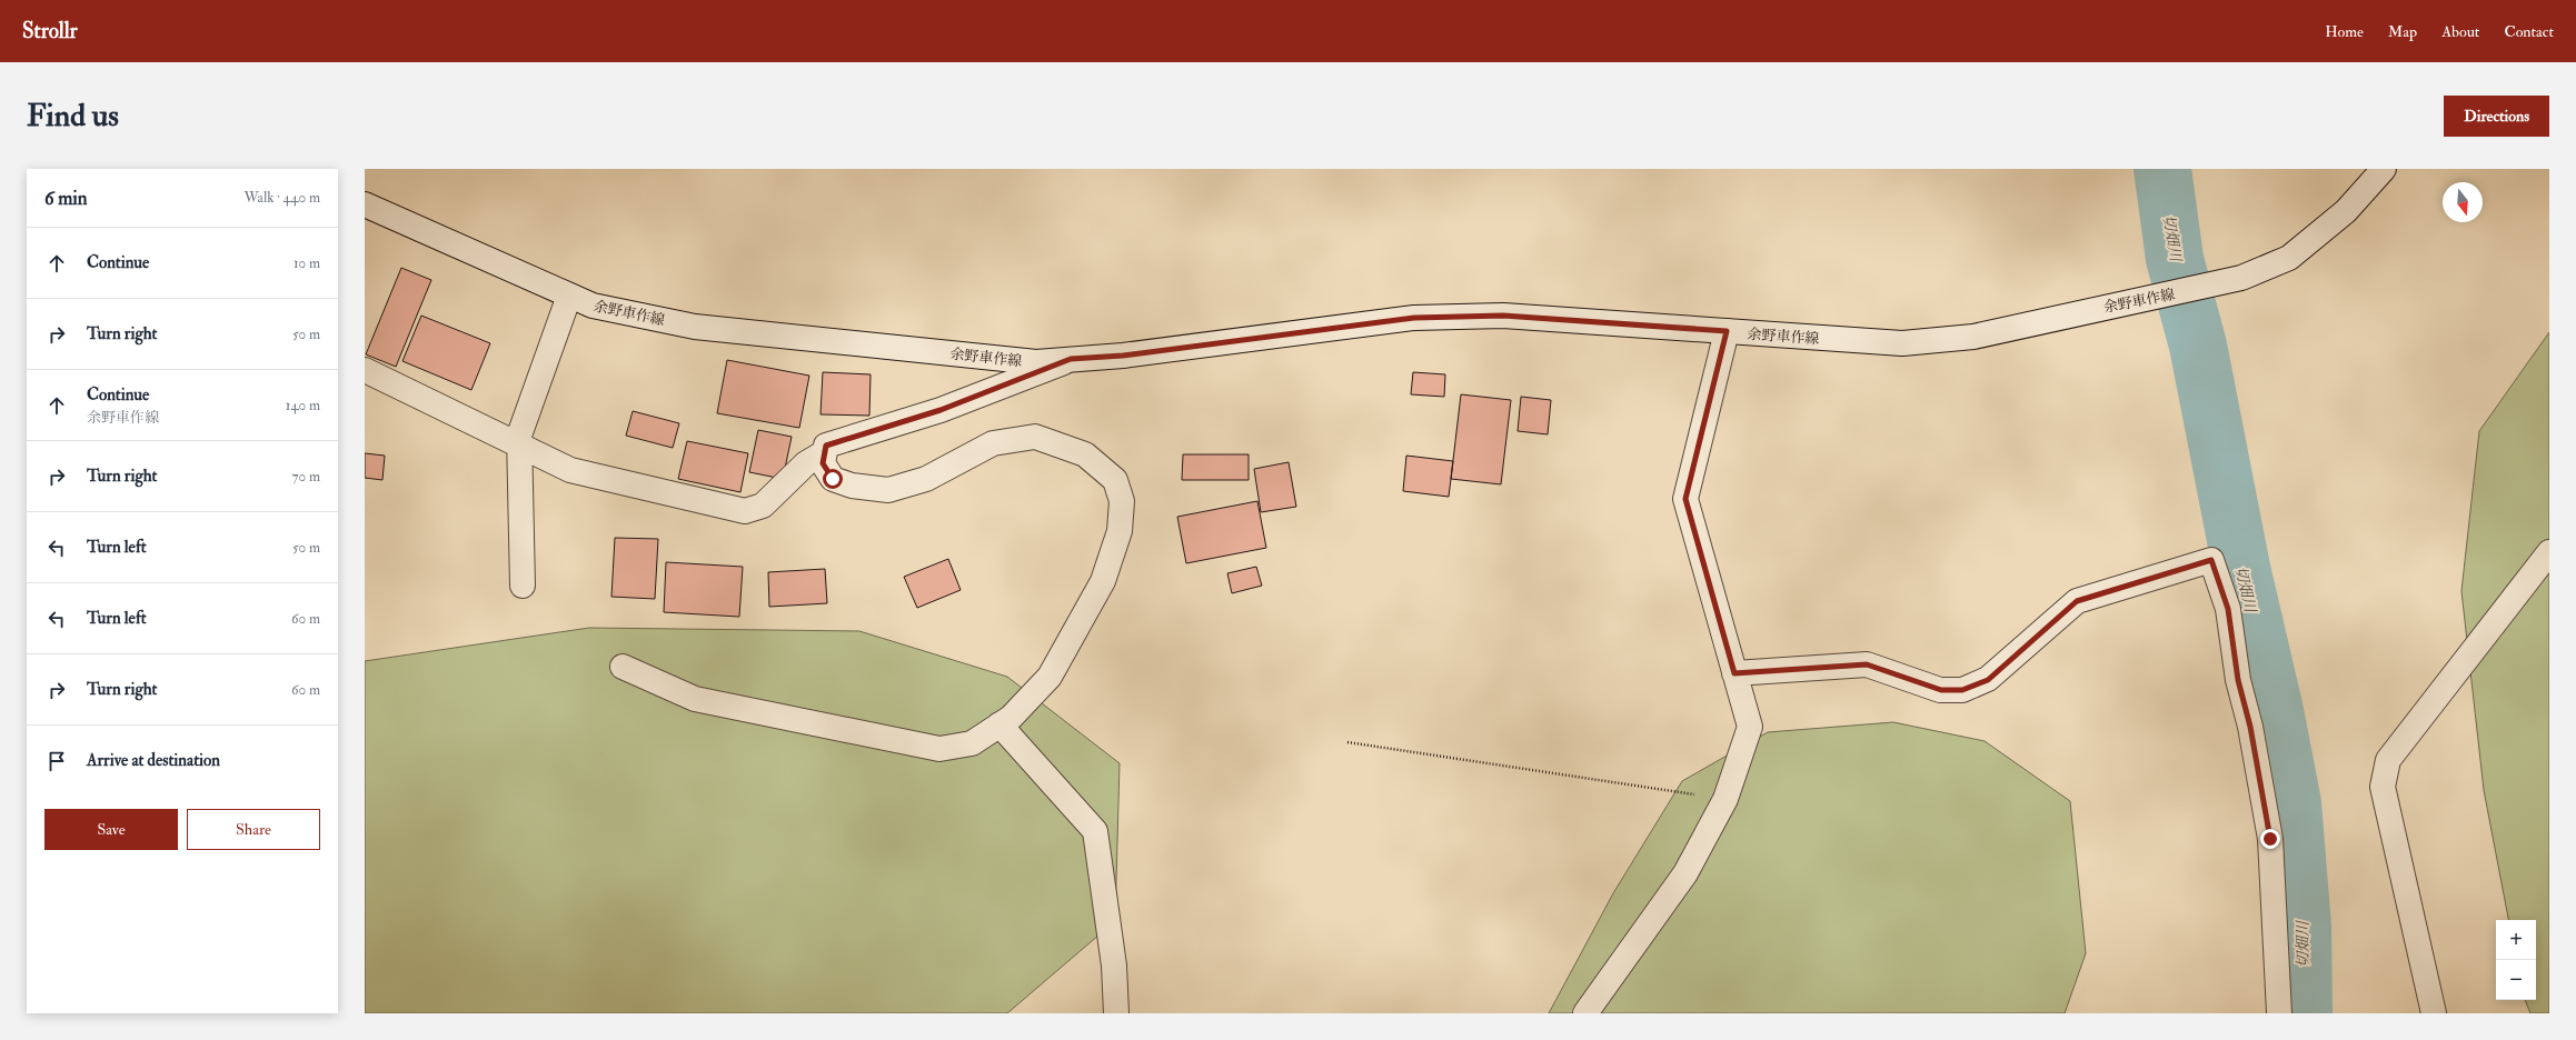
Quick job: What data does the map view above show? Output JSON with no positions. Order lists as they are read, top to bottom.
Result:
{
  "streets": {
    "street": ["余野車作線"]
  },
  "water": ["切畑川"],
  "north": "bottom",
  "page": {
    "header": "Strollr",
    "nav": [
      "Home",
      "Map",
      "About",
      "Contact"
    ],
    "buttons": [
      "Directions",
      ["Save", "Share"]
    ],
    "title": "Find us",
    "heading": ["6 min", "Walk · 440 m"],
    "list": [
      ["Continue", "10 m"],
      ["Turn right", "50 m"],
      ["Continue", "余野車作線", "140 m"],
      ["Turn right", "70 m"],
      ["Turn left", "50 m"],
      ["Turn left", "60 m"],
      ["Turn right", "60 m"],
      "Arrive at destination"
    ],
    "map_buttons": ["+", "−"]
  }
}
